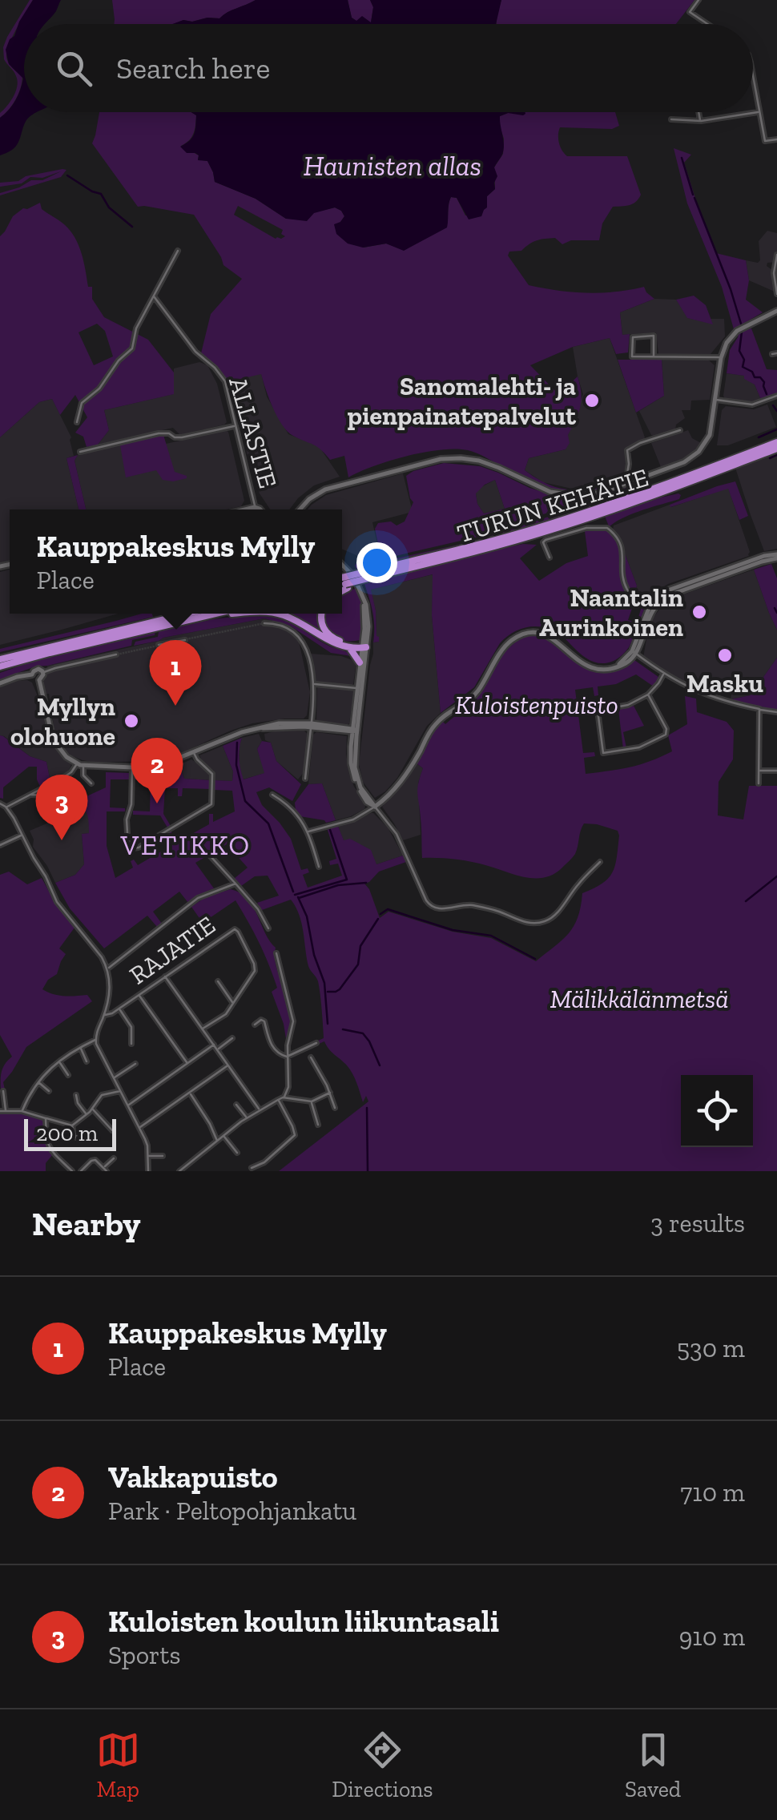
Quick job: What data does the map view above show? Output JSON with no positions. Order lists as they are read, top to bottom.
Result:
{
  "streets": {
    "highway": ["TURUN KEHÄTIE"],
    "street": ["ALLASTIE", "RAJATIE"]
  },
  "districts": ["VETIKKO"],
  "water": ["Haunisten allas"],
  "parks": ["Kuloistenpuisto", "Mälikkälänmetsä"],
  "places": [
    "Sanomalehti- ja pienpainatepalvelut",
    "Naantalin Aurinkoinen",
    "Masku",
    "Myllyn olohuone"
  ],
  "scale_bar": "200 m",
  "page": {
    "search": "Search here",
    "popup": ["Kauppakeskus Mylly", "Place"],
    "pins": ["1", "2", "3"],
    "scale": "200 m",
    "heading": ["Nearby", "3 results"],
    "list": [
      {
        "mark": "1",
        "name": "Kauppakeskus Mylly",
        "note": "Place",
        "value": "530 m"
      },
      {
        "mark": "2",
        "name": "Vakkapuisto",
        "note": "Park · Peltopohjankatu",
        "value": "710 m"
      },
      {
        "mark": "3",
        "name": "Kuloisten koulun liikuntasali",
        "note": "Sports",
        "value": "910 m"
      }
    ],
    "nav": ["Map", "Directions", "Saved"]
  }
}
